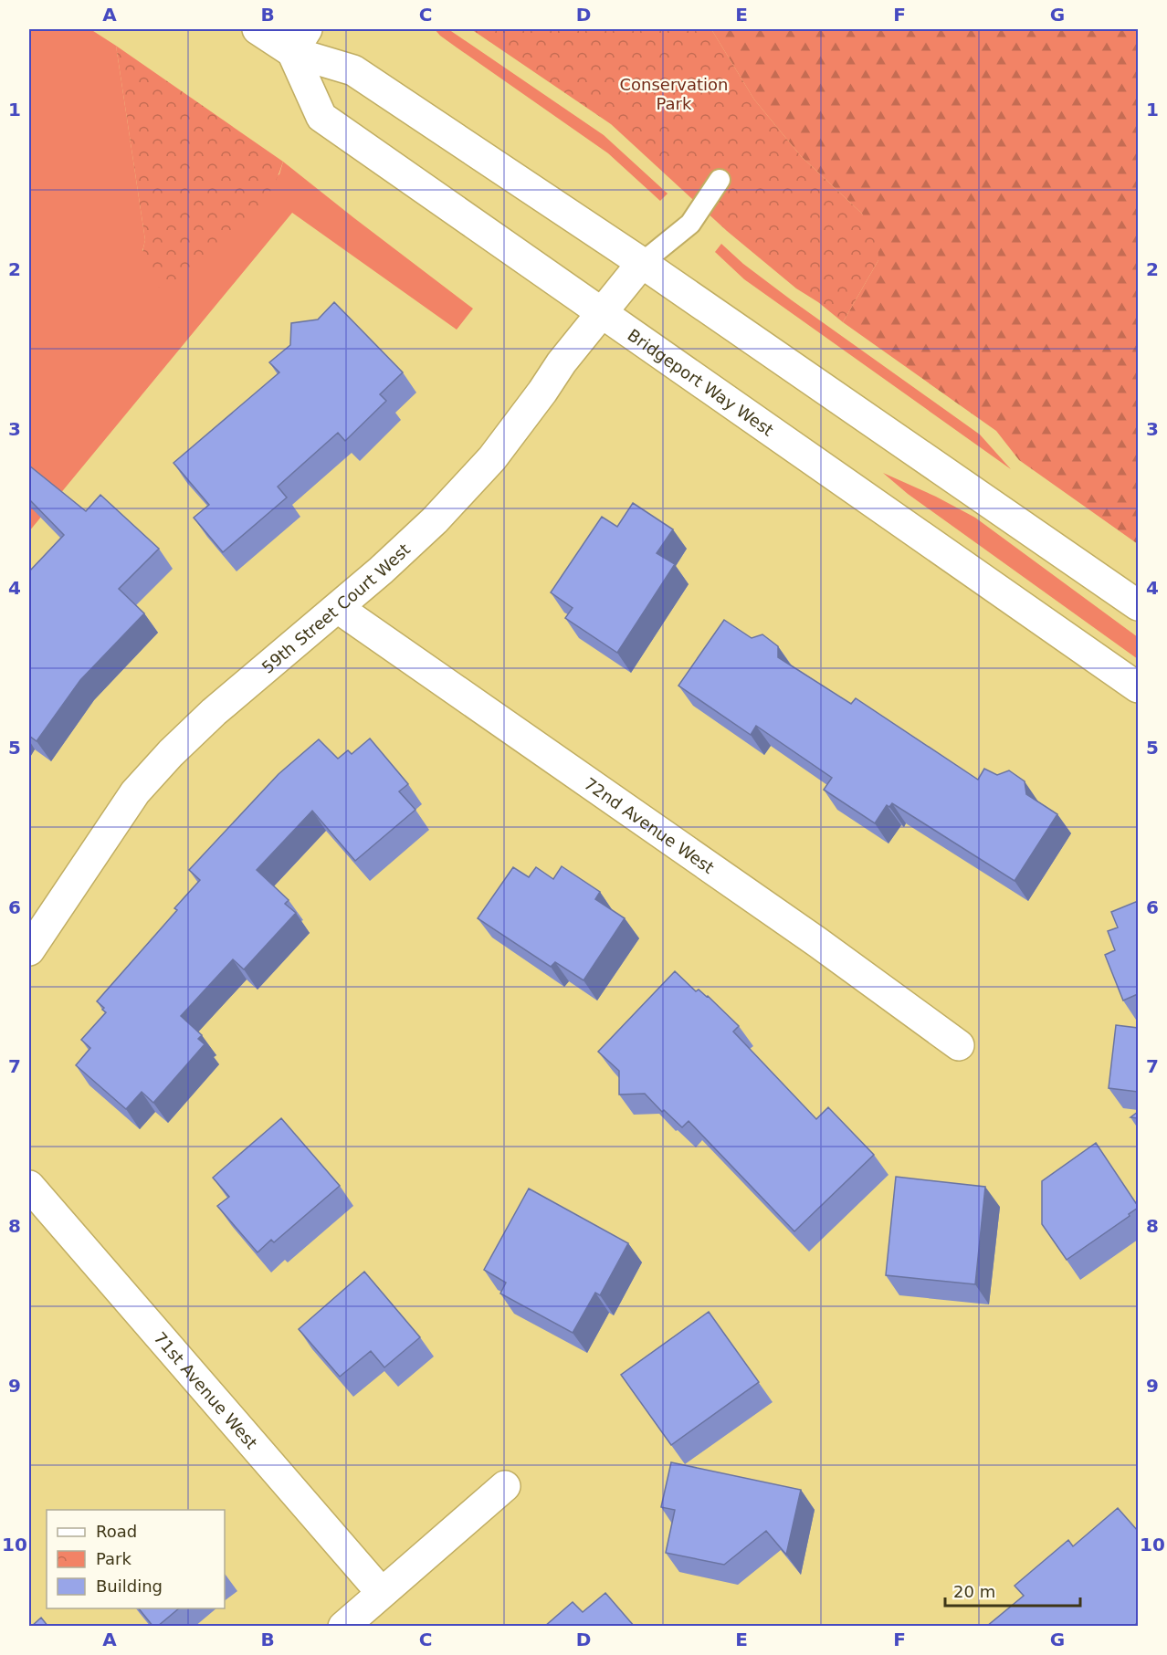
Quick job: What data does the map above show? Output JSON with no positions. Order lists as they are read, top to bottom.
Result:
{
  "streets": {
    "street": [
      "Bridgeport Way West",
      "59th Street Court West",
      "72nd Avenue West",
      "71st Avenue West"
    ]
  },
  "crossings": [
    ["Bridgeport Way West", "59th Street Court West"],
    ["59th Street Court West", "72nd Avenue West"]
  ],
  "parks": ["Conservation Park"],
  "legend": ["Road", "Park", "Building"],
  "scale_bar": "20 m",
  "grid": {
    "columns": [
      "A",
      "B",
      "C",
      "D",
      "E",
      "F",
      "G"
    ],
    "rows": [
      "1",
      "2",
      "3",
      "4",
      "5",
      "6",
      "7",
      "8",
      "9",
      "10"
    ]
  }
}
